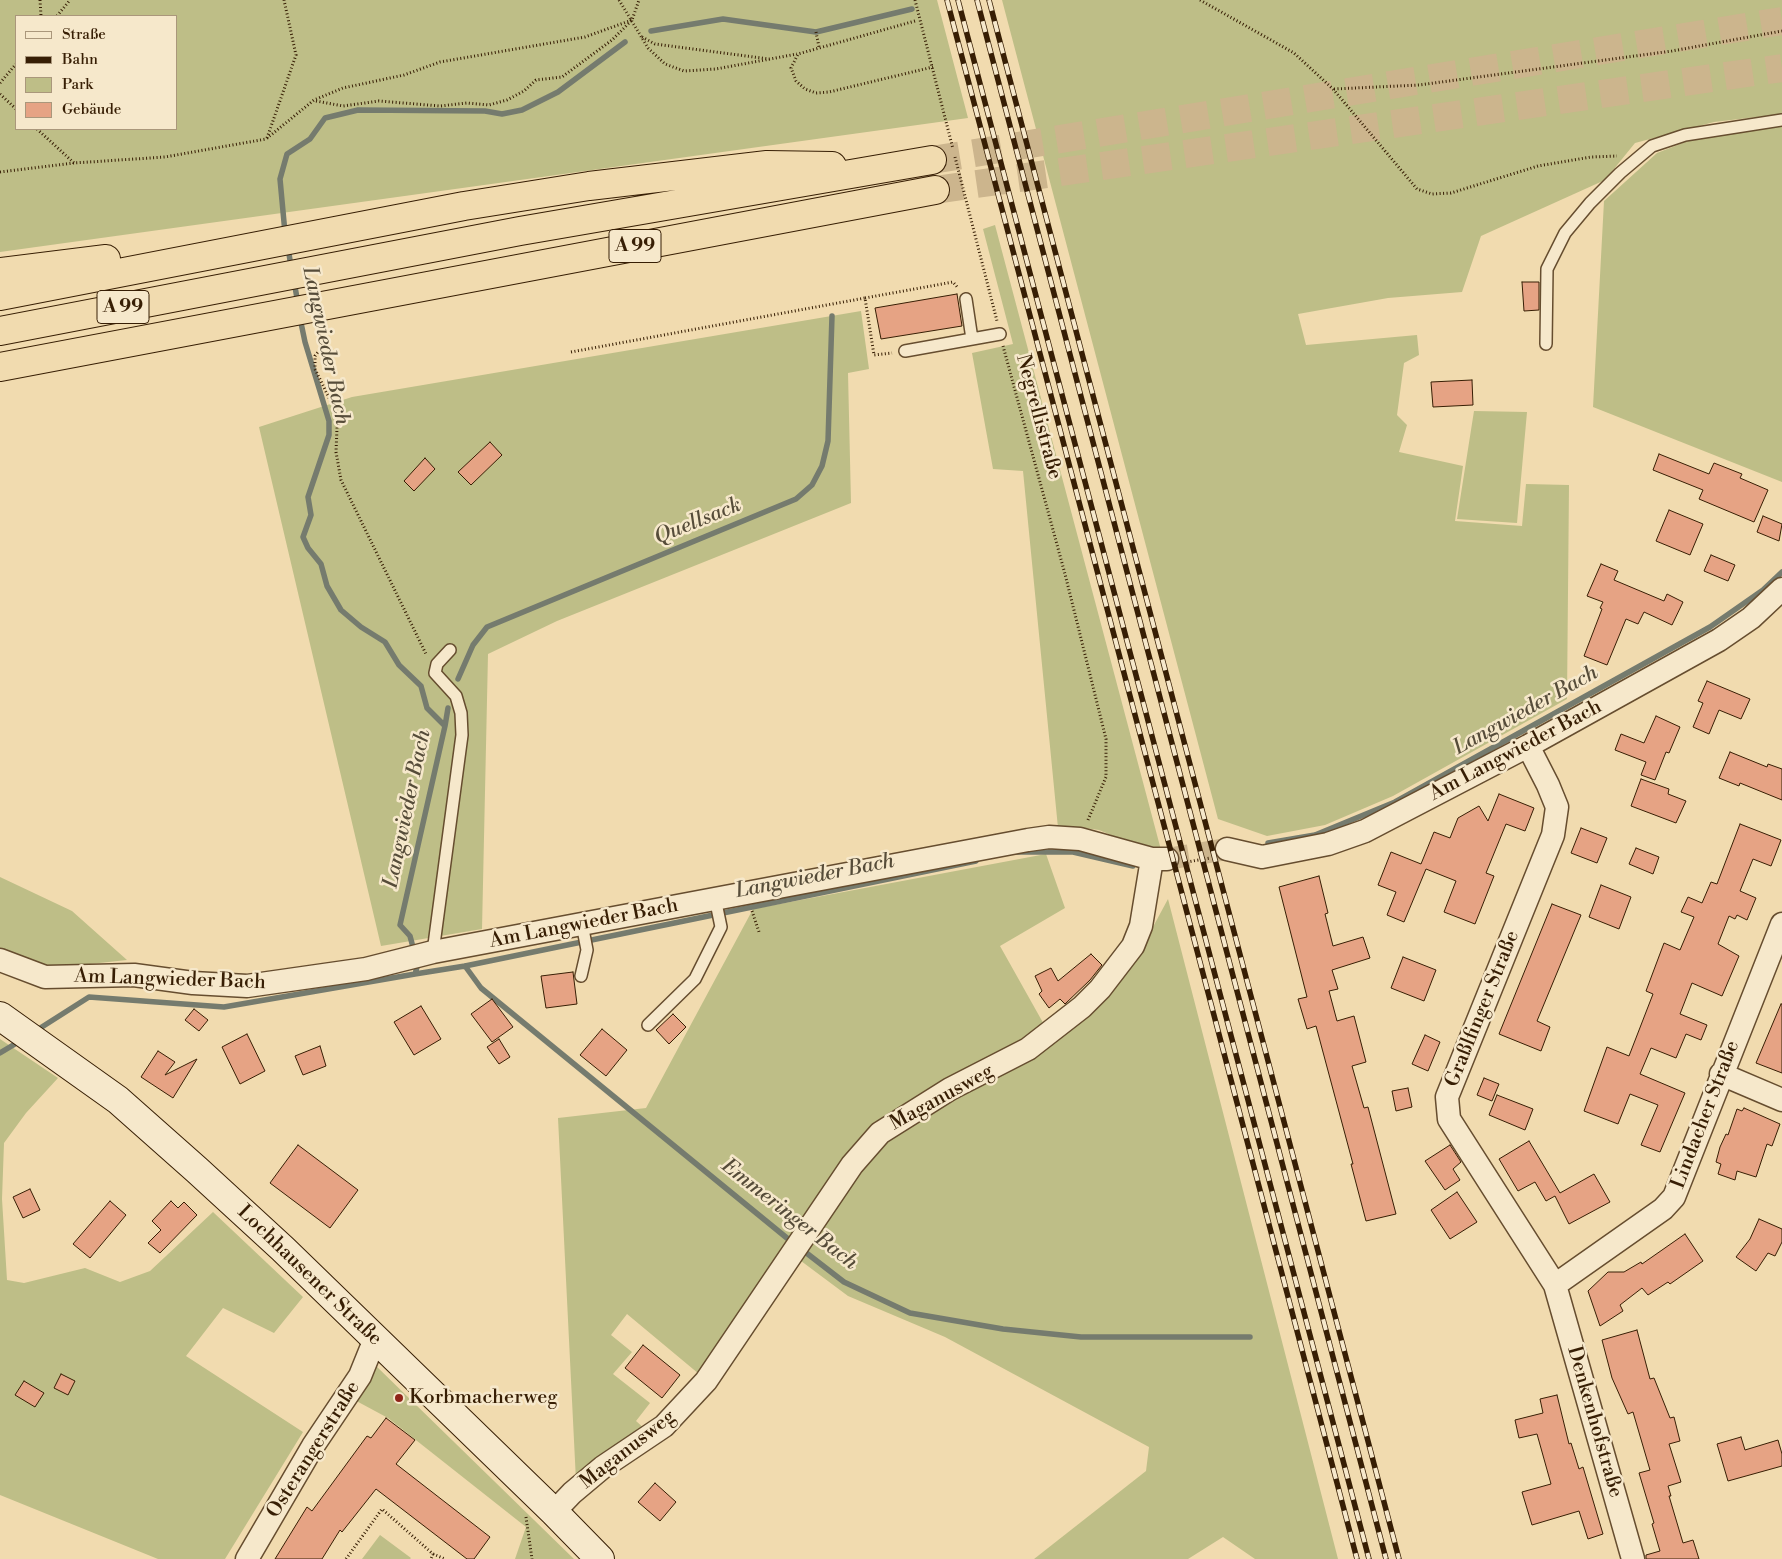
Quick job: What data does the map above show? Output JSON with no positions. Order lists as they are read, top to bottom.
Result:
{
  "streets": {
    "highway": ["A 99"],
    "main road": ["Lochhausener Straße"],
    "street": [
      "Am Langwieder Bach",
      "Graßlfinger Straße",
      "Maganusweg",
      "Lindacher Straße",
      "Denkenhofstraße",
      "Osterangerstraße"
    ],
    "path": ["Negrellistraße"]
  },
  "crossings": [
    ["Negrellistraße", "Am Langwieder Bach"],
    ["Am Langwieder Bach", "Graßlfinger Straße"],
    ["Am Langwieder Bach", "Maganusweg"],
    ["Graßlfinger Straße", "Lindacher Straße"],
    ["Graßlfinger Straße", "Denkenhofstraße"],
    ["Maganusweg", "Lochhausener Straße"],
    ["Lindacher Straße", "Denkenhofstraße"],
    ["Lochhausener Straße", "Osterangerstraße"]
  ],
  "water": ["Langwieder Bach", "Quellsack", "Emmeringer Bach"],
  "places": ["Korbmacherweg"],
  "legend": [
    "Straße",
    "Bahn",
    "Park",
    "Gebäude"
  ]
}
